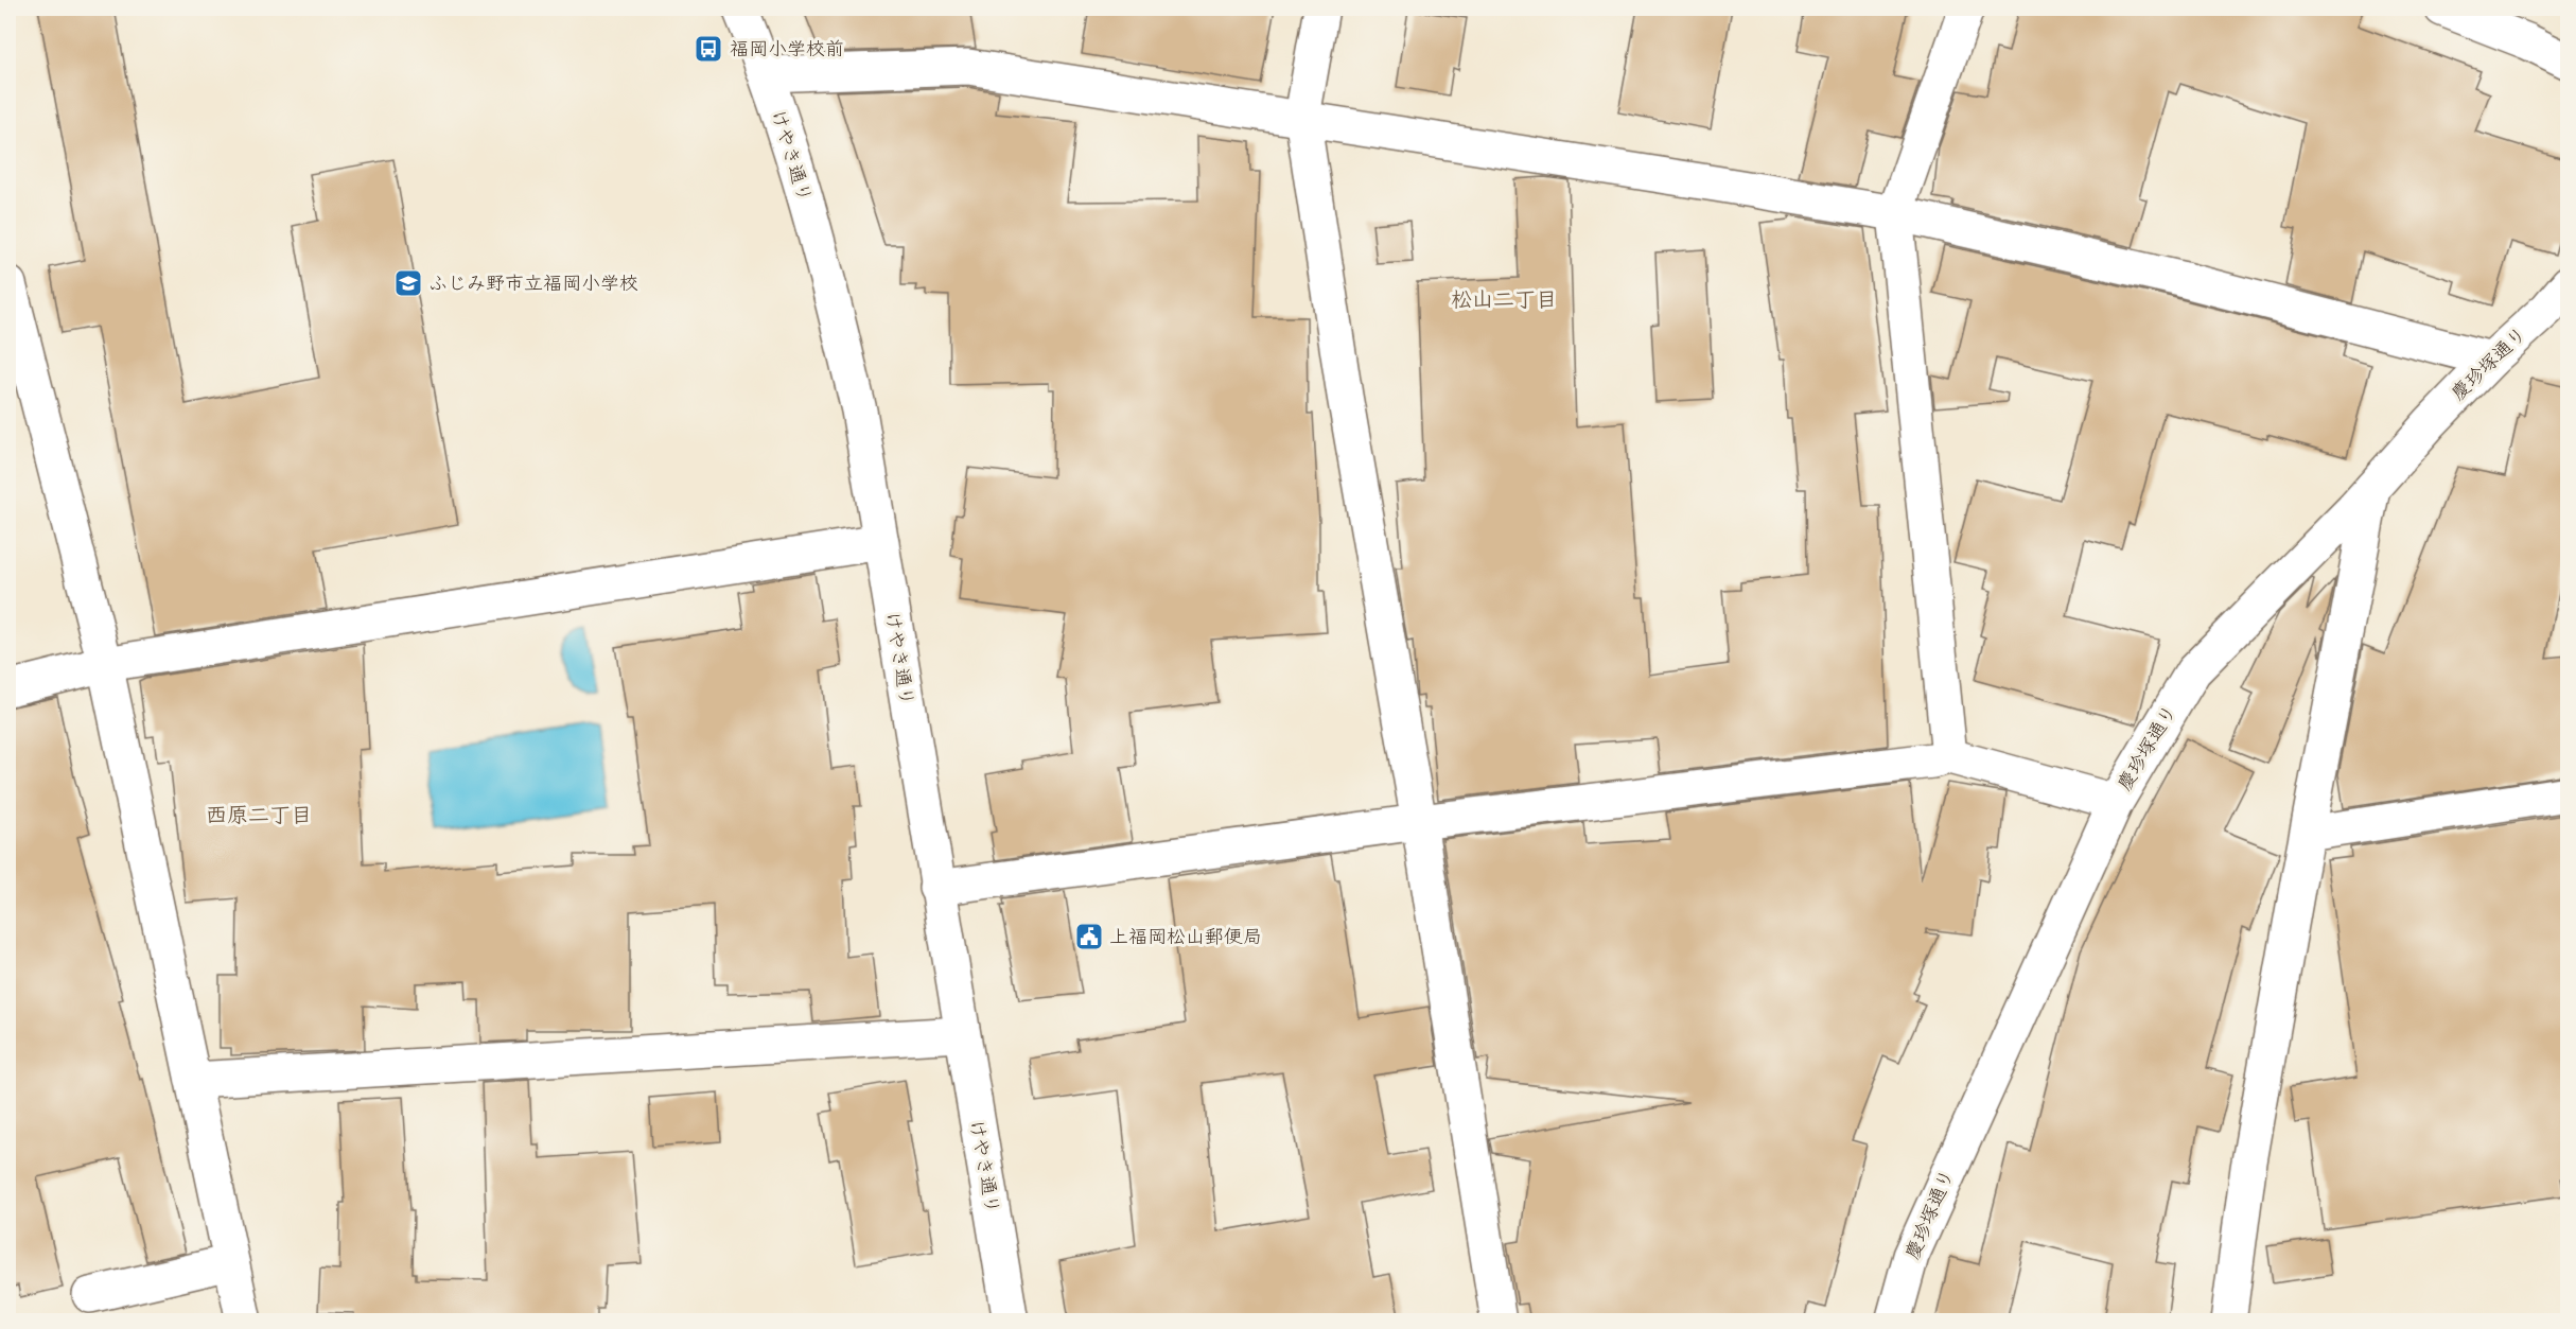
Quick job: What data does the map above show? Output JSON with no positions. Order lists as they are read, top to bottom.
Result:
{
  "streets": {
    "street": ["けやき通り", "慶珍塚通り"]
  },
  "districts": ["松山二丁目", "西原二丁目"],
  "places": {
    "bus stop": ["福岡小学校前"],
    "school or university": ["ふじみ野市立福岡小学校"],
    "public building": ["上福岡松山郵便局"]
  }
}
